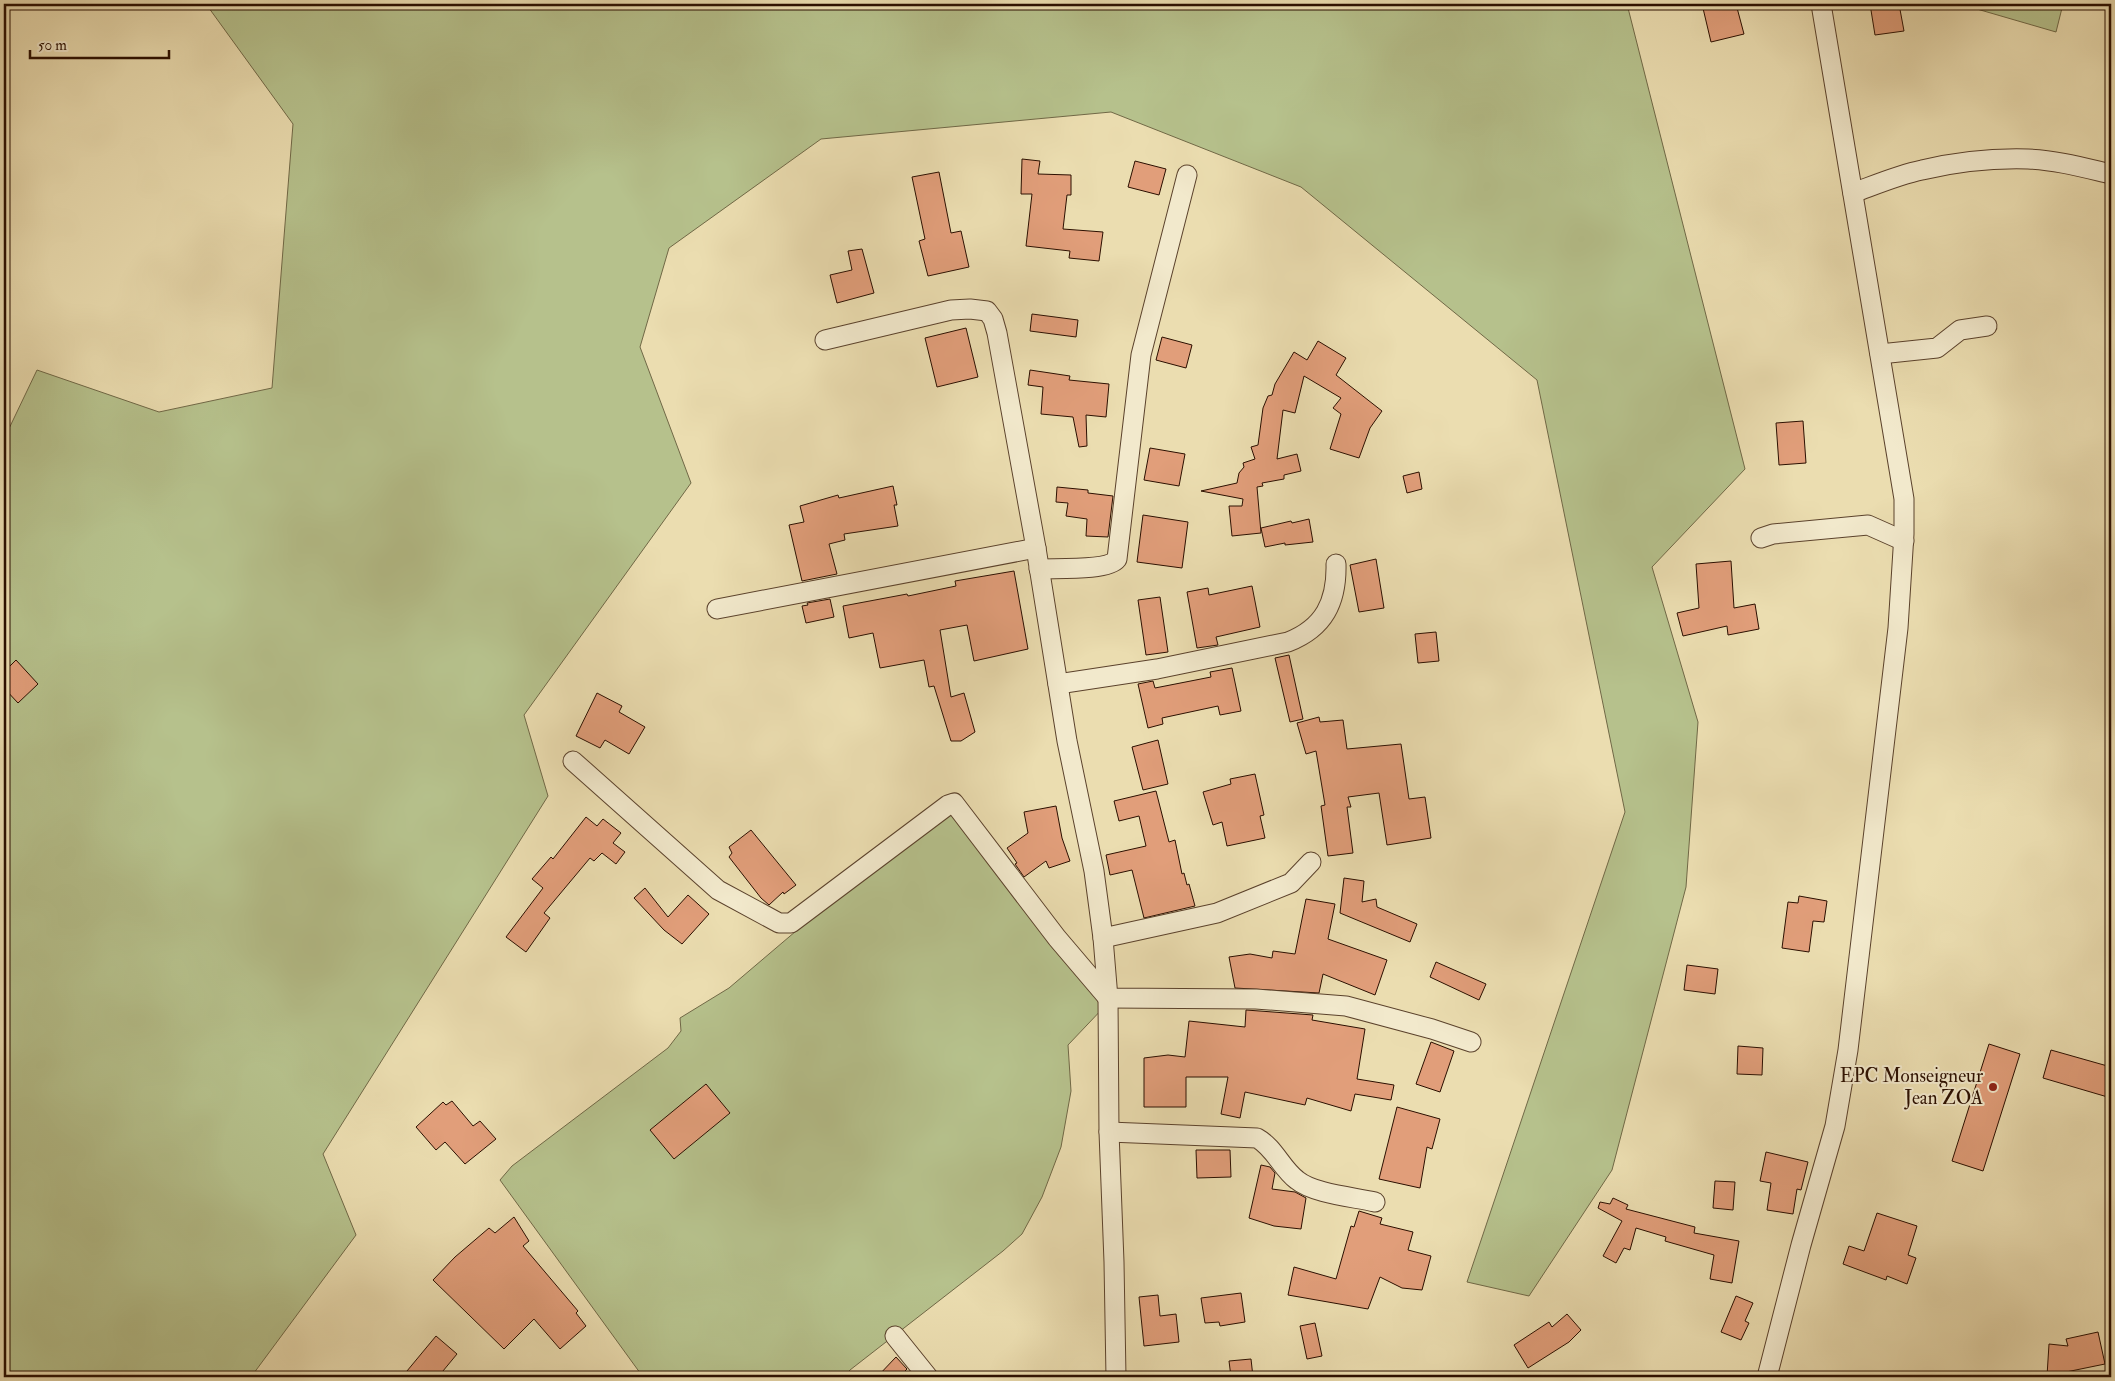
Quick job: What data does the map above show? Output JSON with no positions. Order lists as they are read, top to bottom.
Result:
{
  "places": ["EPC Monseigneur Jean ZOA"],
  "scale_bar": "50 m"
}
